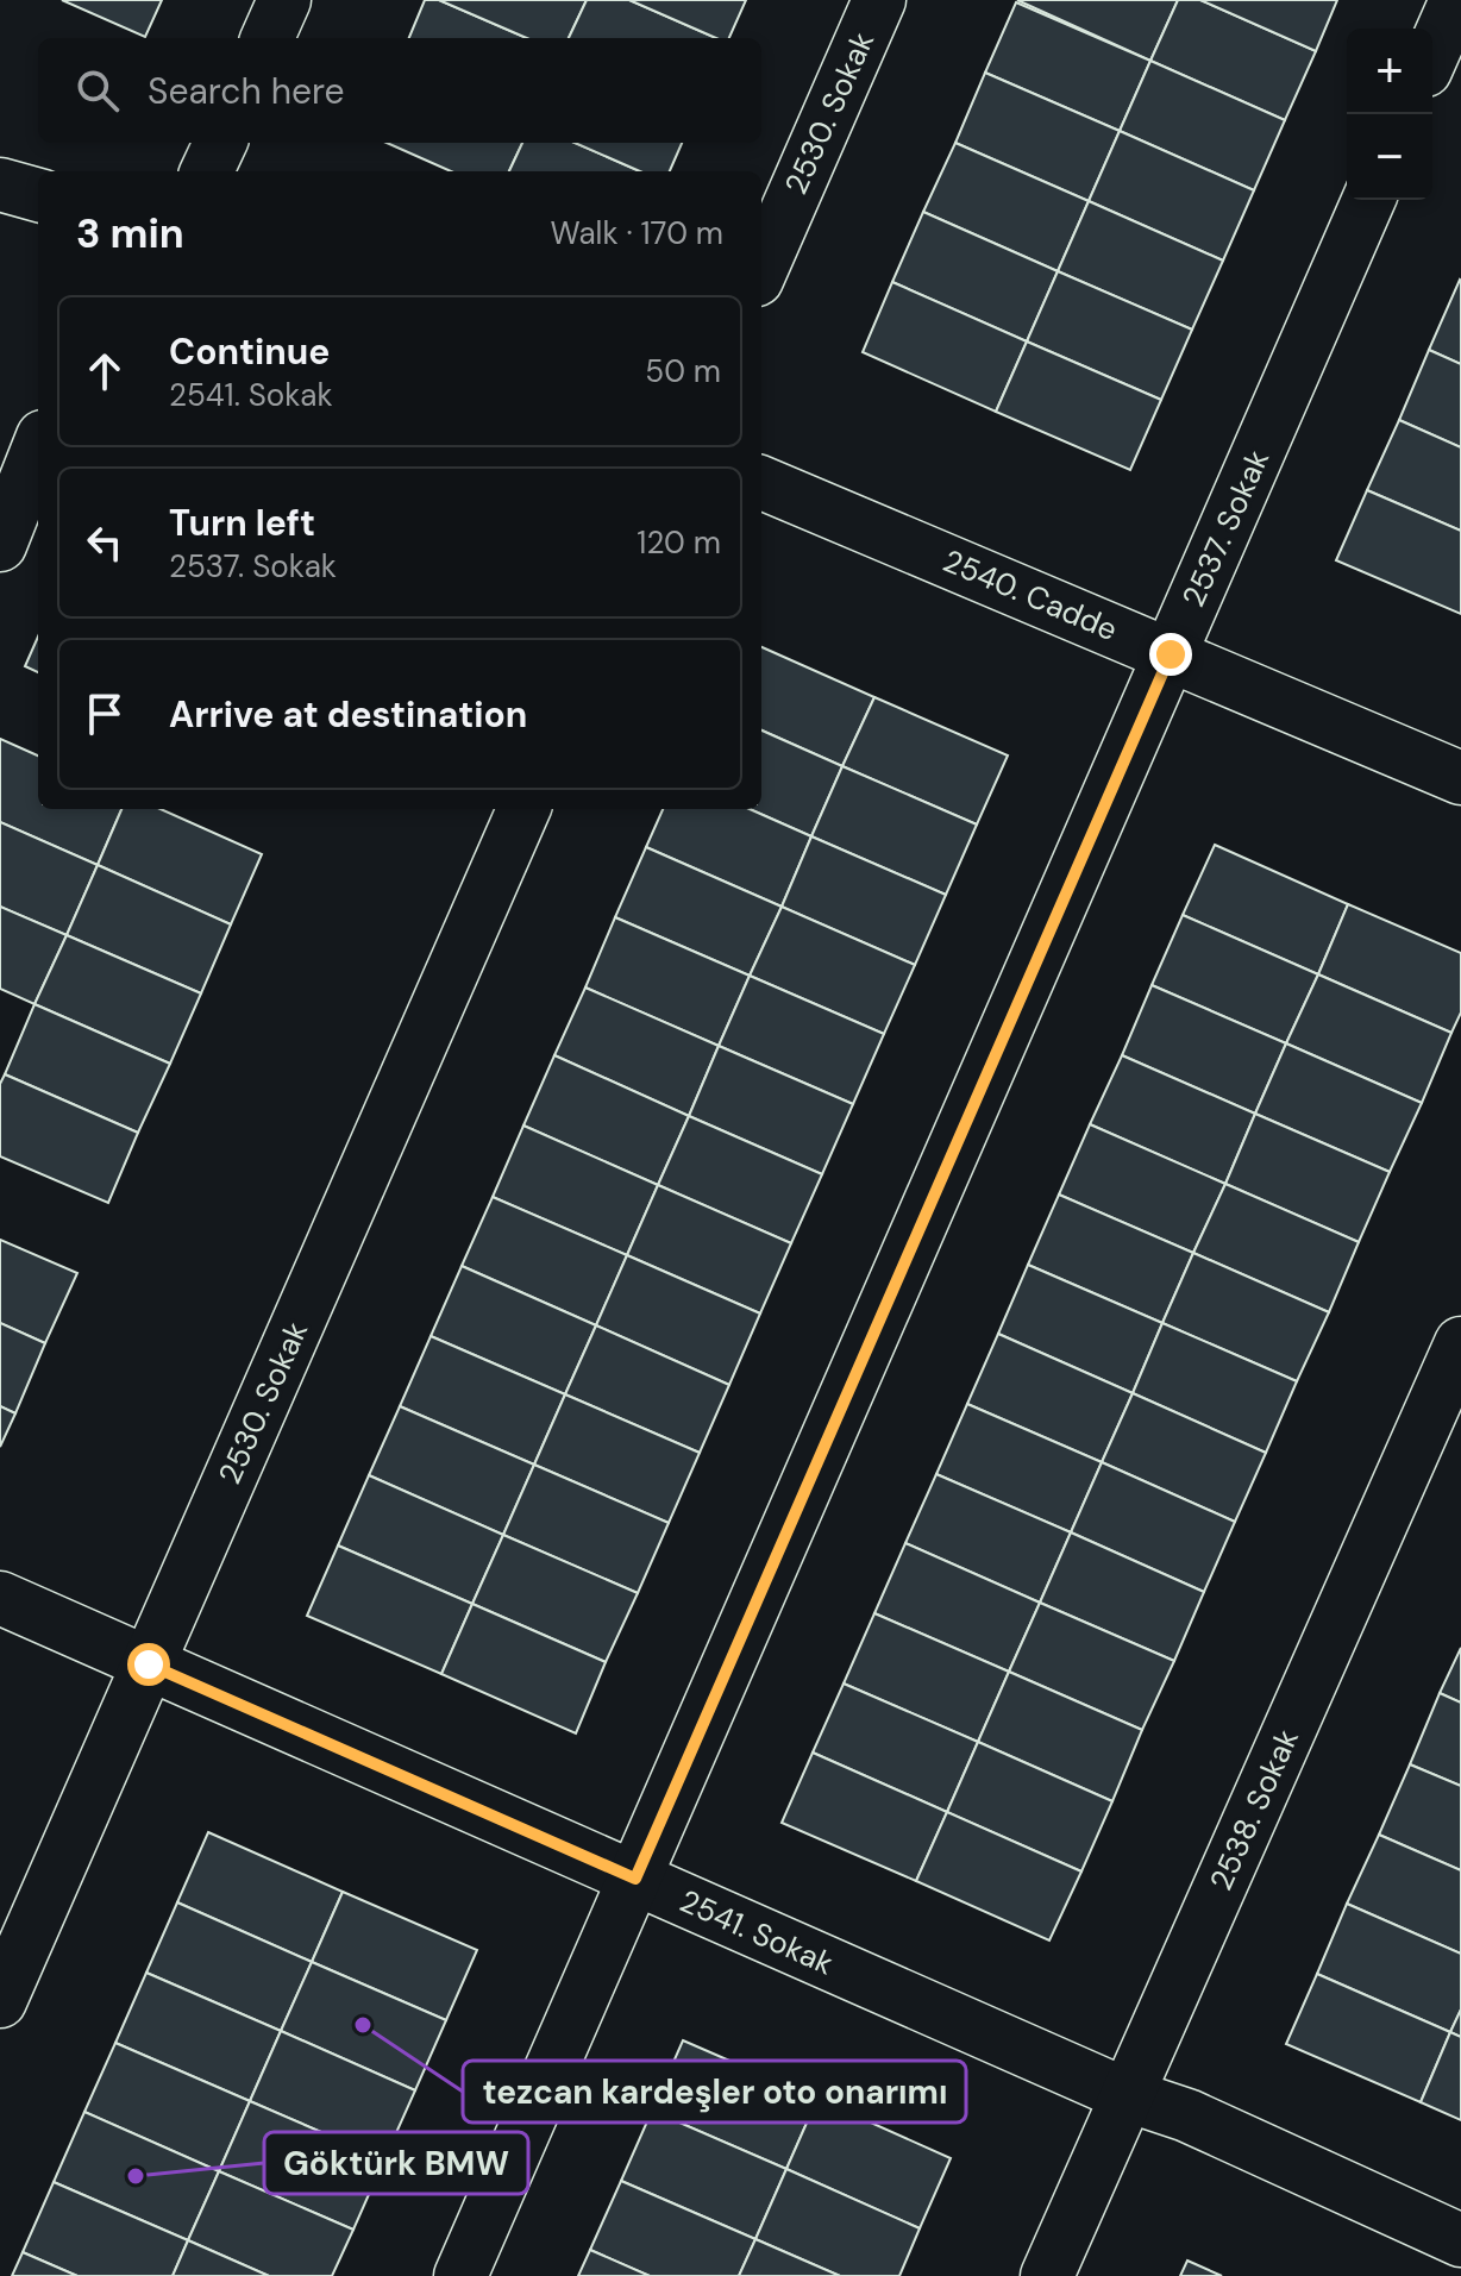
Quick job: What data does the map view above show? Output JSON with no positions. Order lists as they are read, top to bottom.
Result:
{
  "streets": {
    "street": [
      "2530. Sokak",
      "2537. Sokak",
      "2540. Cadde",
      "2538. Sokak",
      "2541. Sokak"
    ]
  },
  "crossings": [
    ["2530. Sokak", "2541. Sokak"],
    ["2537. Sokak", "2540. Cadde"],
    ["2537. Sokak", "2541. Sokak"],
    ["2538. Sokak", "2541. Sokak"]
  ],
  "places": ["tezcan kardeşler oto onarımı", "Göktürk BMW"],
  "page": {
    "map_buttons": ["+", "−"],
    "search": "Search here",
    "heading": ["3 min", "Walk · 170 m"],
    "list": [
      ["Continue", "2541. Sokak", "50 m"],
      ["Turn left", "2537. Sokak", "120 m"],
      "Arrive at destination"
    ]
  }
}
